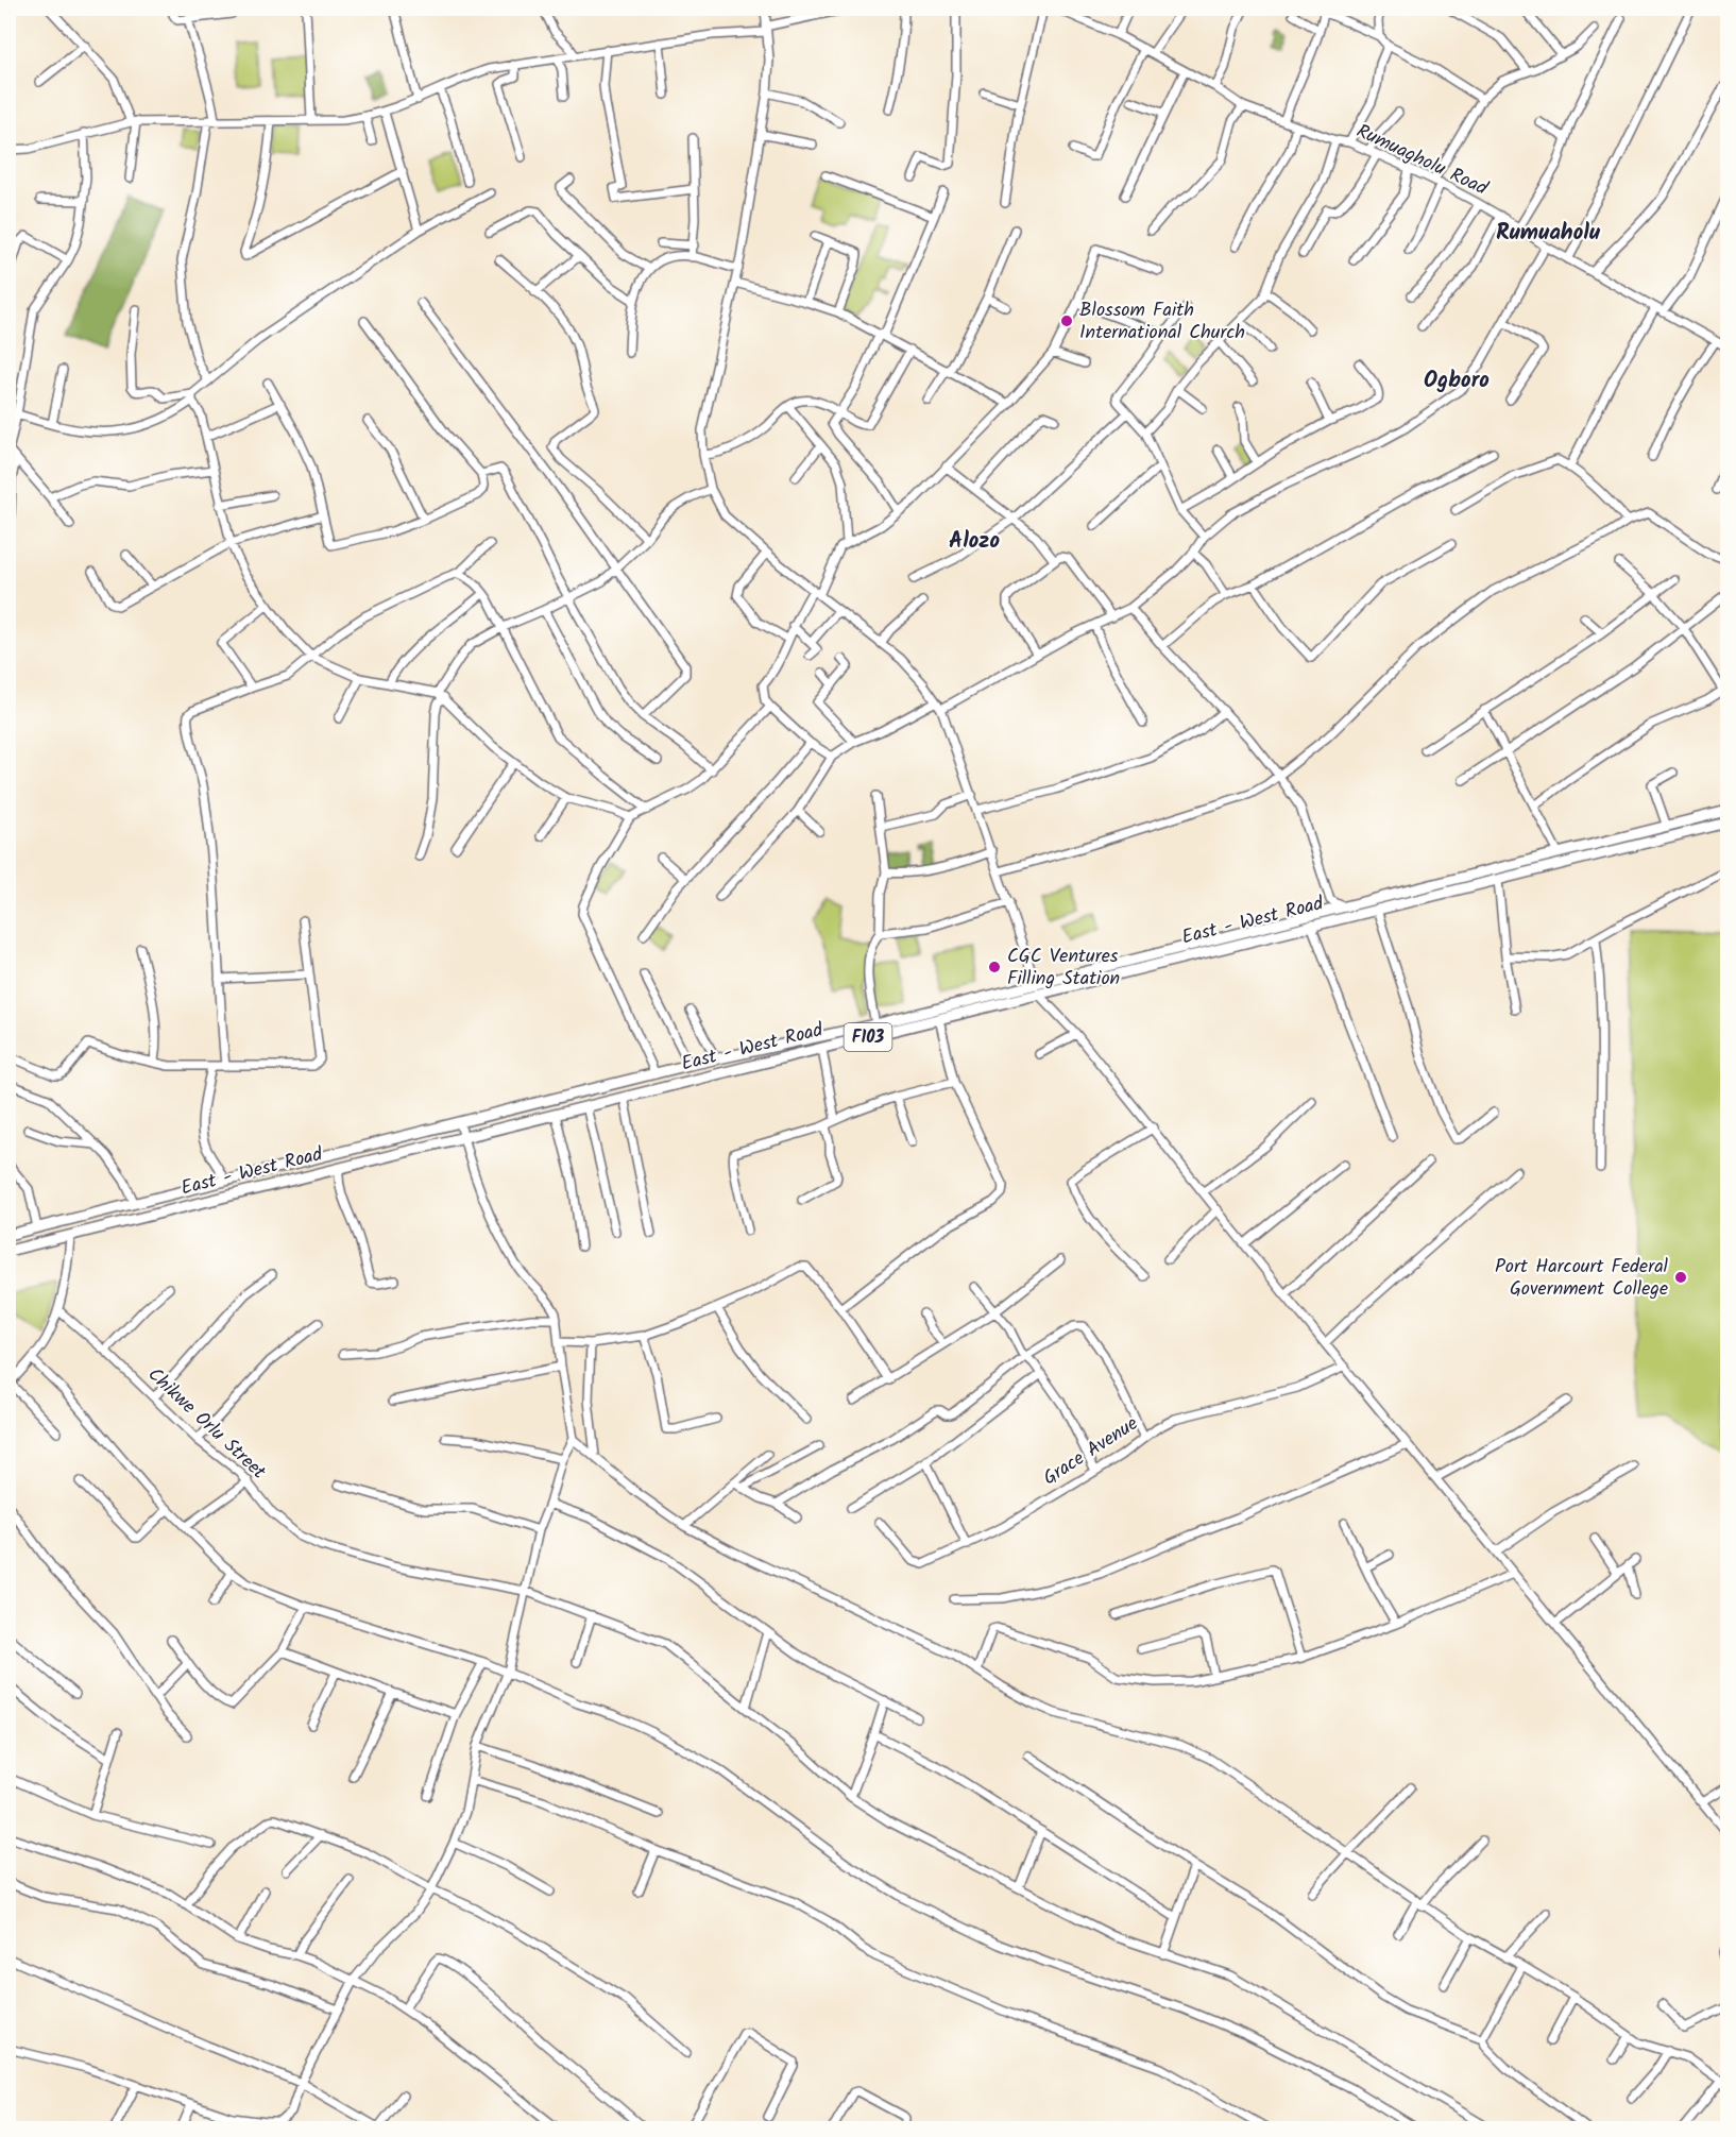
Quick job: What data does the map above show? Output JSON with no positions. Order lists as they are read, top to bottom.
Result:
{
  "streets": {
    "main road": ["East - West Road", "F103"],
    "street": ["Rumuagholu Road", "Chikwe Orlu Street", "Grace Avenue"]
  },
  "districts": ["Rumuaholu", "Ogboro", "Alozo"],
  "places": ["Blossom Faith International Church", "CGC Ventures Filling Station", "Port Harcourt Federal Government College"]
}
